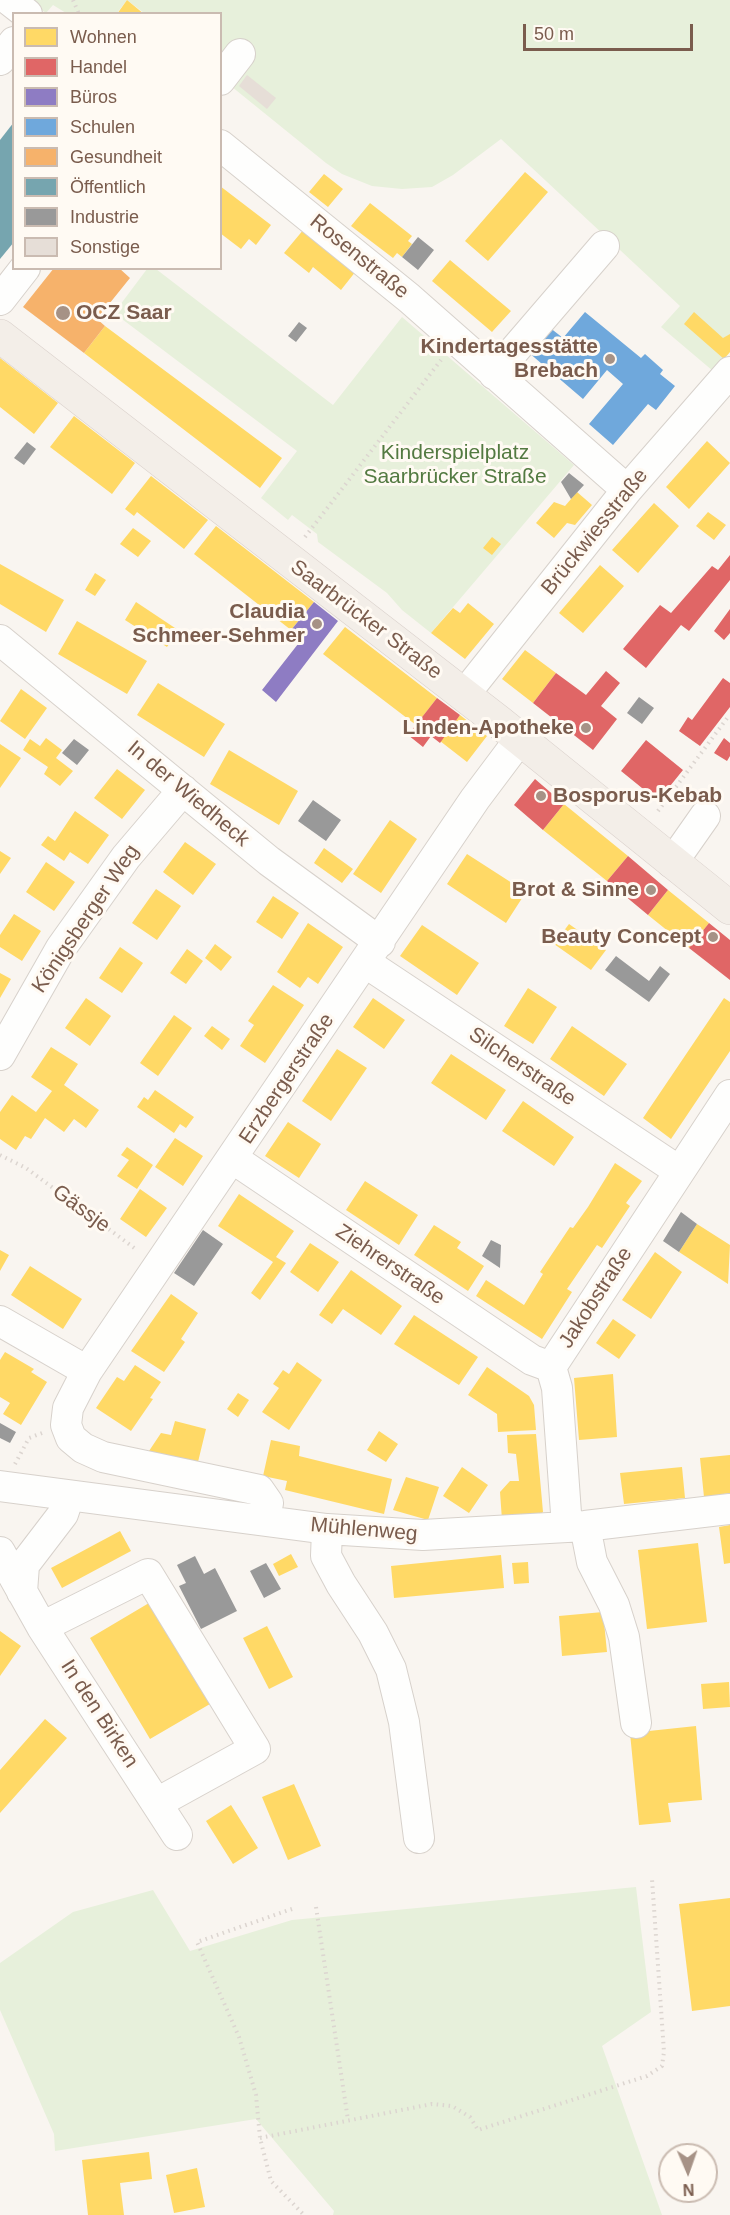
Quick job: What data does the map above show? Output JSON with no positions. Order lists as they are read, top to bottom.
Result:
{
  "streets": {
    "main road": ["Saarbrücker Straße"],
    "street": [
      "Rosenstraße",
      "Brückwiesstraße",
      "In der Wiedheck",
      "Königsberger Weg",
      "Silcherstraße",
      "Erzbergerstraße",
      "Ziehrerstraße",
      "Jakobstraße",
      "Mühlenweg",
      "In den Birken"
    ],
    "path": ["Gässje"]
  },
  "crossings": [
    ["Rosenstraße", "Brückwiesstraße"],
    ["Brückwiesstraße", "Saarbrücker Straße"],
    ["Saarbrücker Straße", "Erzbergerstraße"],
    ["In der Wiedheck", "Königsberger Weg"],
    ["In der Wiedheck", "Silcherstraße"],
    ["In der Wiedheck", "Erzbergerstraße"],
    ["Silcherstraße", "Erzbergerstraße"],
    ["Silcherstraße", "Jakobstraße"],
    ["Erzbergerstraße", "Gässje"],
    ["Erzbergerstraße", "Ziehrerstraße"],
    ["Ziehrerstraße", "Jakobstraße"],
    ["Jakobstraße", "Mühlenweg"]
  ],
  "parks": ["Kinderspielplatz Saarbrücker Straße"],
  "places": [
    "OCZ Saar",
    "Kindertagesstätte Brebach",
    "Claudia Schmeer-Sehmer",
    "Linden-Apotheke",
    "Bosporus-Kebab",
    "Brot & Sinne",
    "Beauty Concept"
  ],
  "legend": [
    "Wohnen",
    "Handel",
    "Büros",
    "Schulen",
    "Gesundheit",
    "Öffentlich",
    "Industrie",
    "Sonstige"
  ],
  "scale_bar": "50 m",
  "north": "bottom"
}
